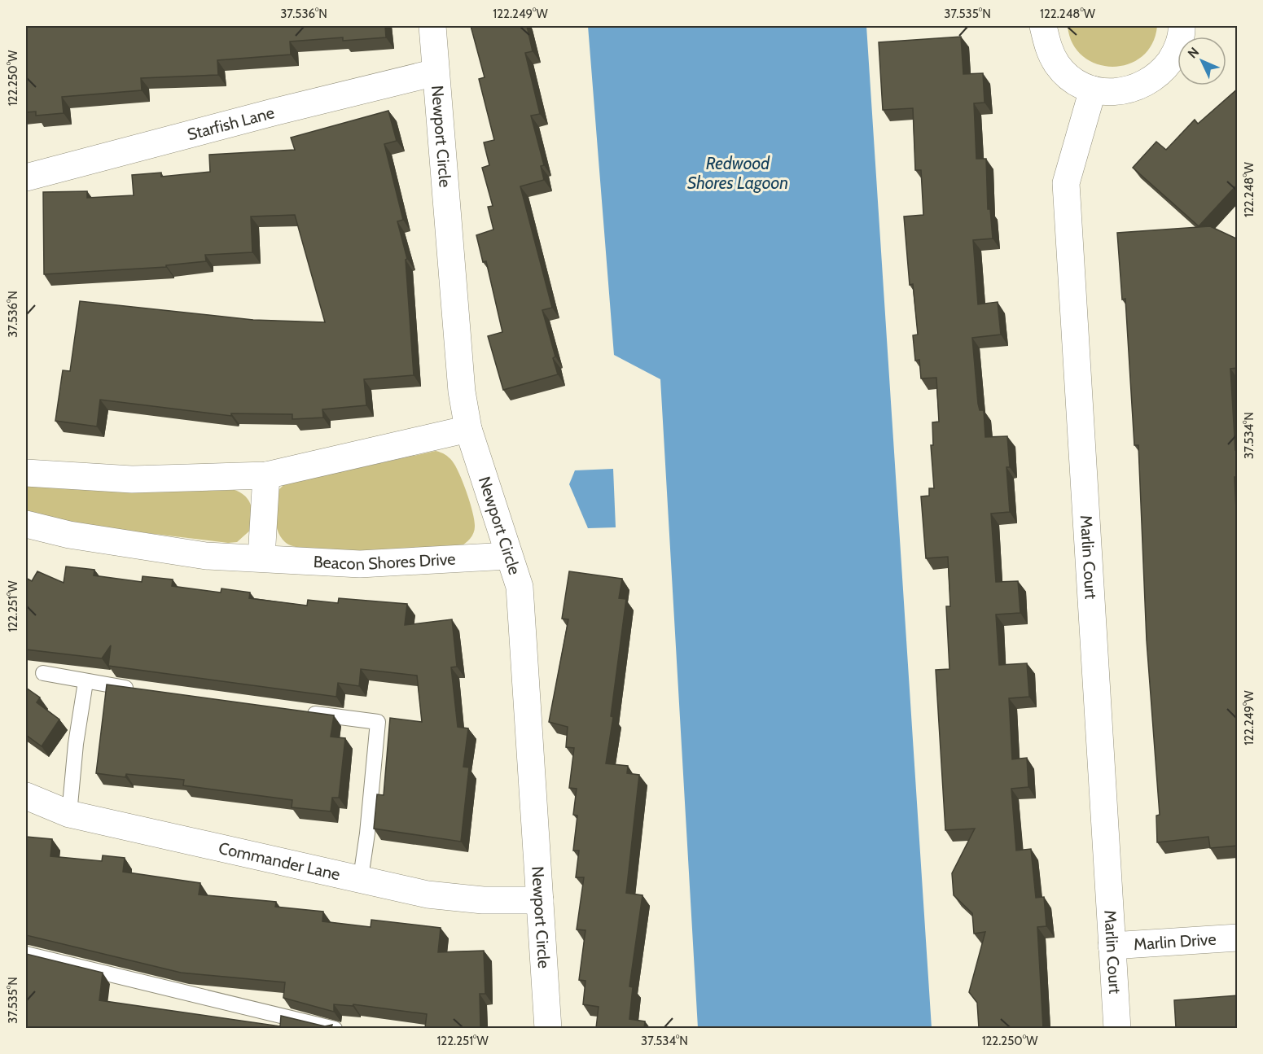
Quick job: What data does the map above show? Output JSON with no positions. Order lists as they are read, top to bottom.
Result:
{
  "streets": {
    "street": [
      "Starfish Lane",
      "Newport Circle",
      "Marlin Court",
      "Beacon Shores Drive",
      "Commander Lane",
      "Marlin Drive"
    ]
  },
  "crossings": [
    ["Starfish Lane", "Newport Circle"],
    ["Newport Circle", "Beacon Shores Drive"],
    ["Newport Circle", "Commander Lane"],
    ["Marlin Court", "Marlin Drive"]
  ],
  "water": ["Redwood Shores Lagoon"],
  "north": "top left",
  "coordinates": [
    "37.536°N",
    "122.249°W",
    "37.535°N",
    "122.248°W",
    "122.250°W",
    "37.534°N",
    "122.251°W"
  ]
}
